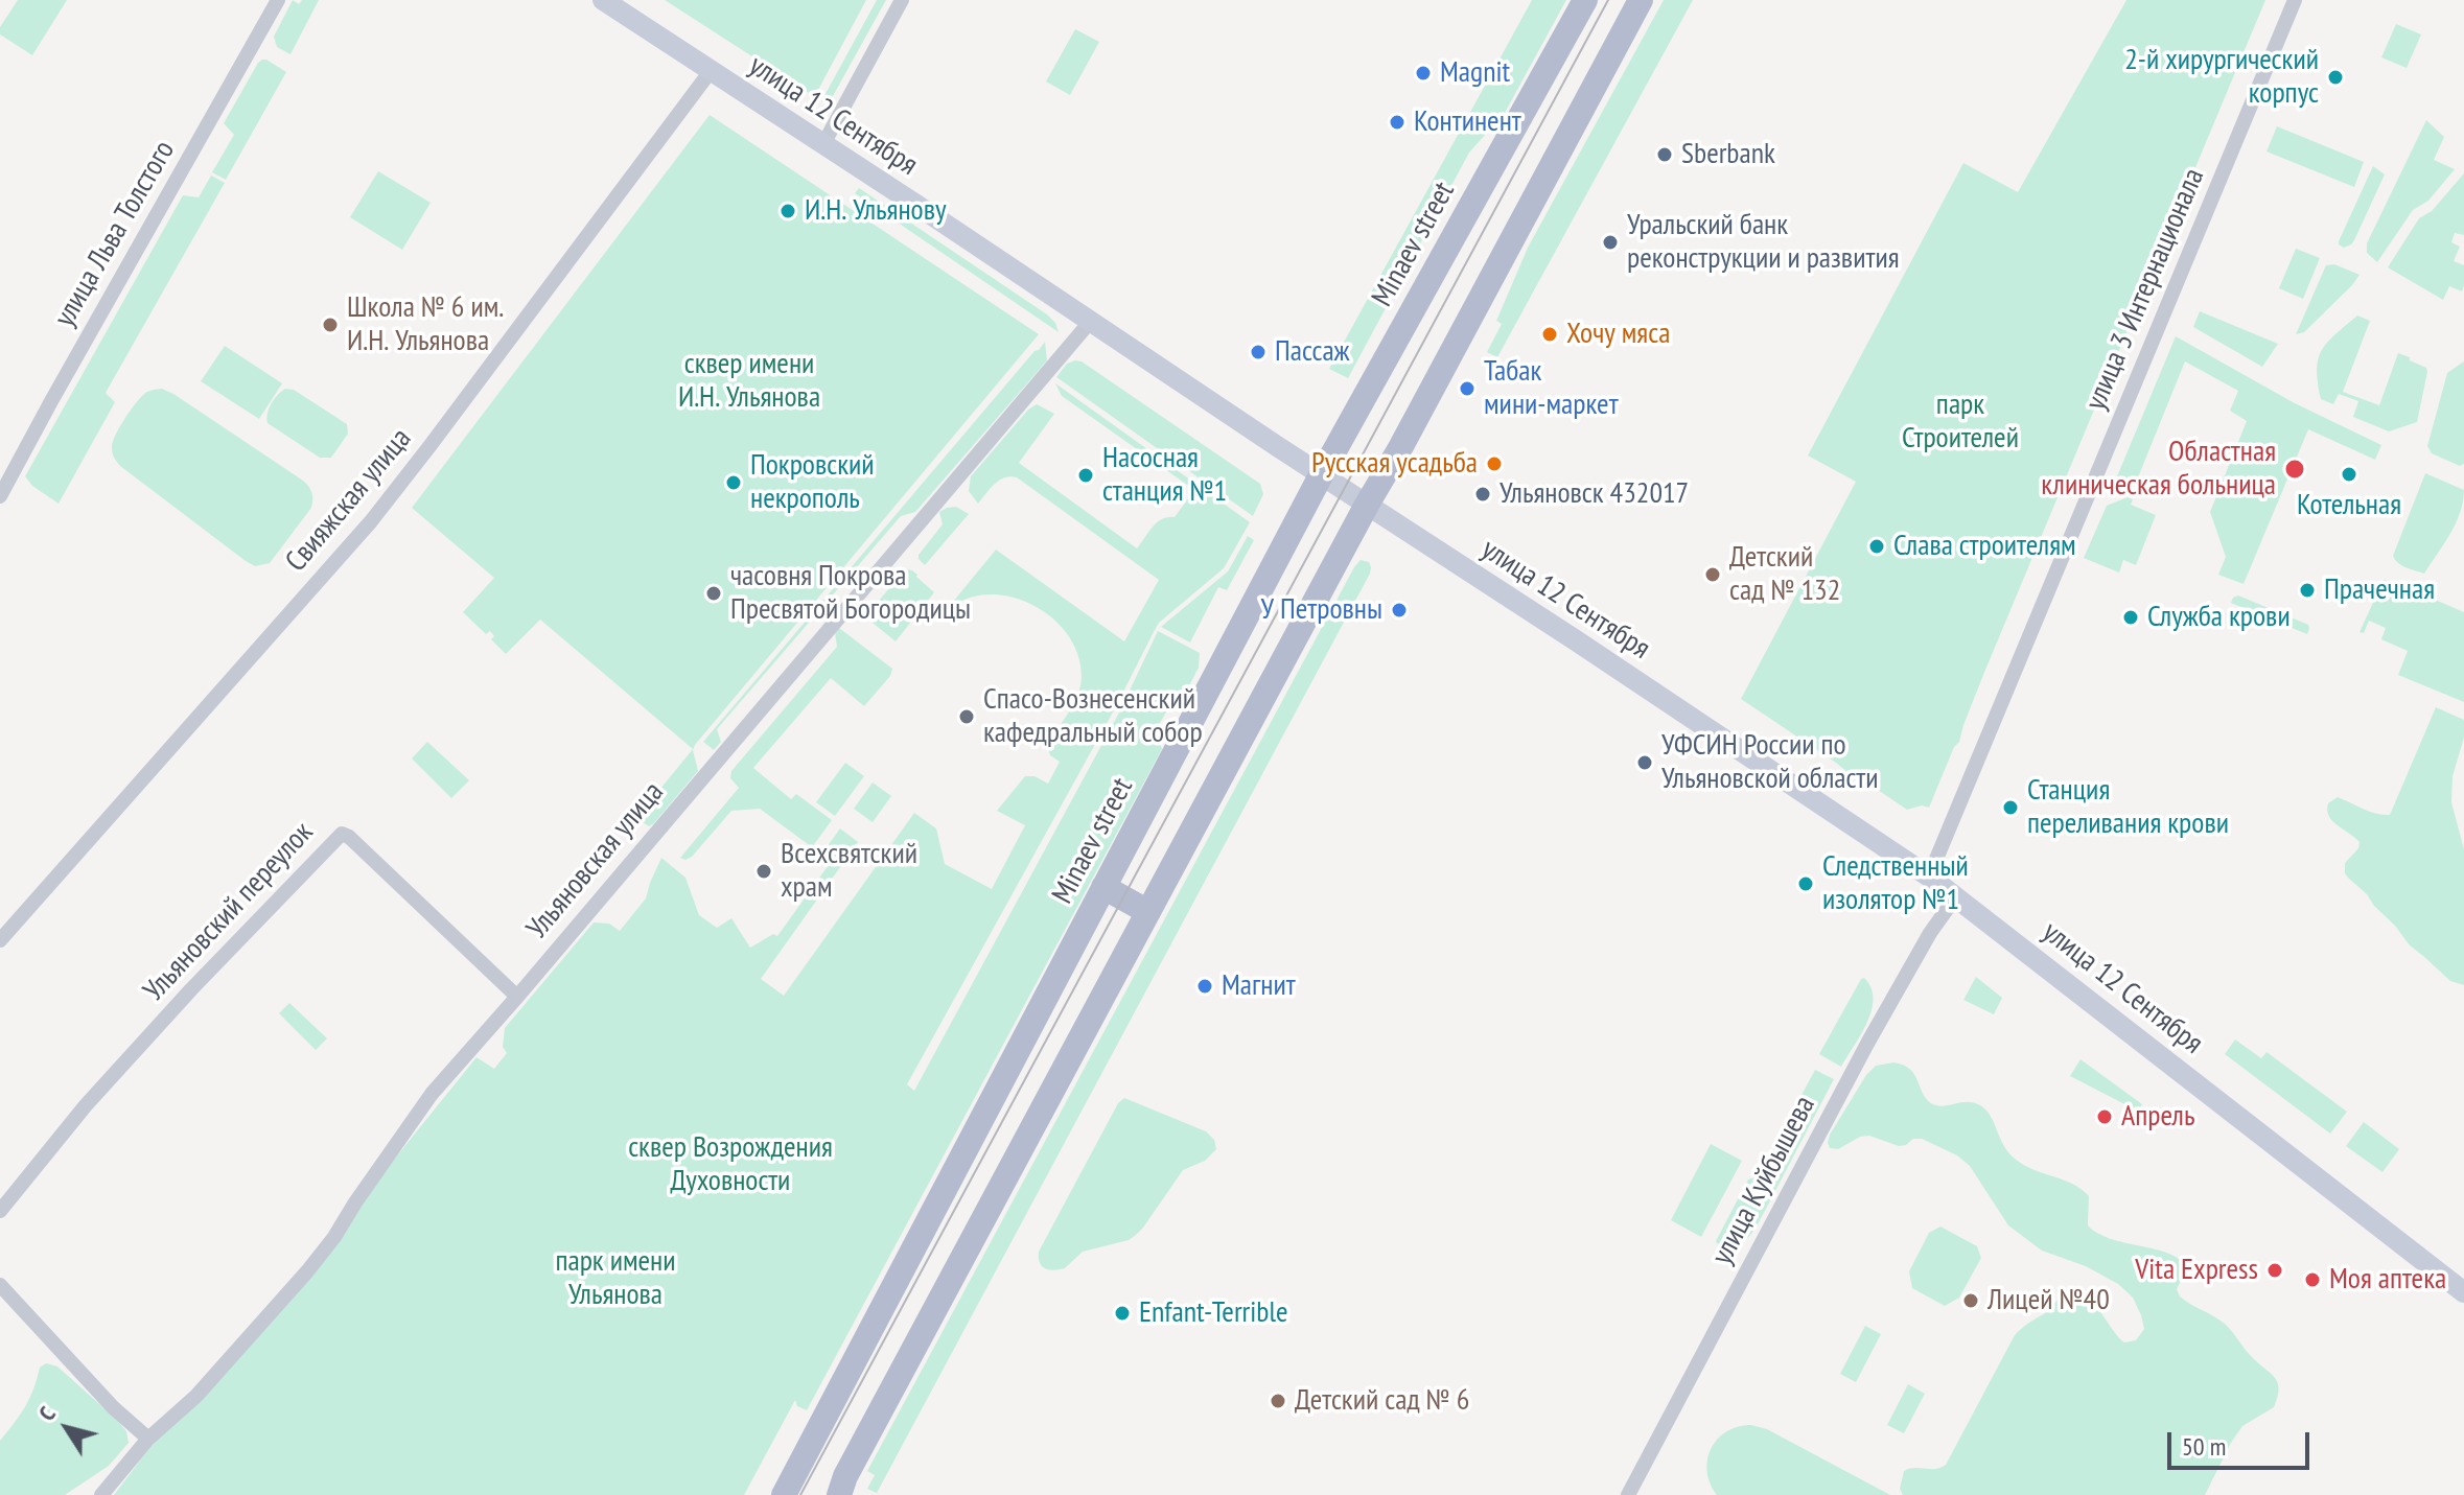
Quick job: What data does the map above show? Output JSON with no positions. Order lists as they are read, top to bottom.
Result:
{
  "streets": {
    "main road": ["улица 12 Сентября", "Minaev street"],
    "street": [
      "улица Льва Толстого",
      "улица 3 Интернационала",
      "Свияжская улица",
      "Ульяновская улица",
      "Ульяновский переулок",
      "улица Куйбышева"
    ]
  },
  "crossings": [
    ["улица 12 Сентября", "Minaev street"],
    ["улица 12 Сентября", "улица 3 Интернационала"],
    ["улица 12 Сентября", "Свияжская улица"],
    ["улица 12 Сентября", "Ульяновская улица"],
    ["улица 12 Сентября", "улица Куйбышева"],
    ["Ульяновская улица", "Ульяновский переулок"]
  ],
  "parks": [
    "сквер имени И.Н. Ульянова",
    "парк Строителей",
    "сквер Возрождения Духовности",
    "парк имени Ульянова"
  ],
  "places": [
    "Magnit",
    "2-й хирургический корпус",
    "Континент",
    "Sberbank",
    "И.Н. Ульянову",
    "Уральский банк реконструкции и развития",
    "Школа № 6 им. И.Н. Ульянова",
    "Хочу мяса",
    "Пассаж",
    "Табак мини-маркет",
    "Русская усадьба",
    "Областная клиническая больница",
    "Котельная",
    "Насосная станция №1",
    "Покровский некрополь",
    "Ульяновск 432017",
    "Слава строителям",
    "Детский сад № 132",
    "Прачечная",
    "часовня Покрова Пресвятой Богородицы",
    "У Петровны",
    "Служба крови",
    "Спасо-Вознесенский кафедральный собор",
    "УФСИН России по Ульяновской области",
    "Станция переливания крови",
    "Всехсвятский храм",
    "Следственный изолятор №1",
    "Магнит",
    "Апрель",
    "Vita Express",
    "Моя аптека",
    "Лицей №40",
    "Enfant-Terrible",
    "Детский сад № 6"
  ],
  "scale_bar": "50 m",
  "north": "top left"
}
